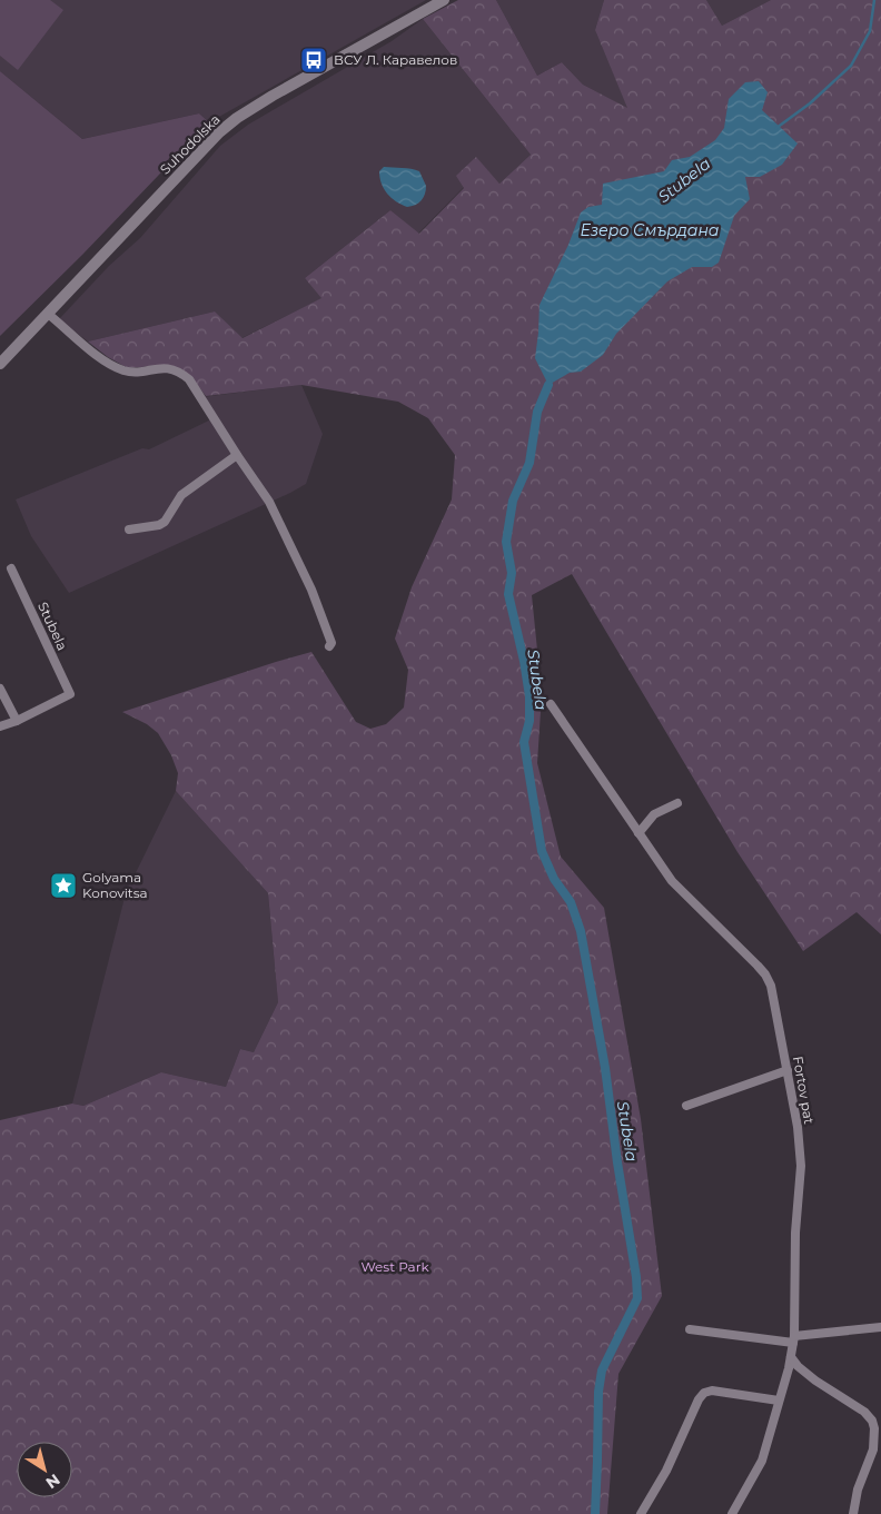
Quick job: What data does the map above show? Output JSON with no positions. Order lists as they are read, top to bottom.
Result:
{
  "streets": {
    "street": ["Suhodolska", "Stubela", "Fortov pat"]
  },
  "water": ["Stubela", "Езеро Смърдана"],
  "parks": ["West Park"],
  "places": {
    "bus stop": ["ВСУ Л. Каравелов"],
    "place": ["Golyama Konovitsa"]
  },
  "north": "bottom right"
}
